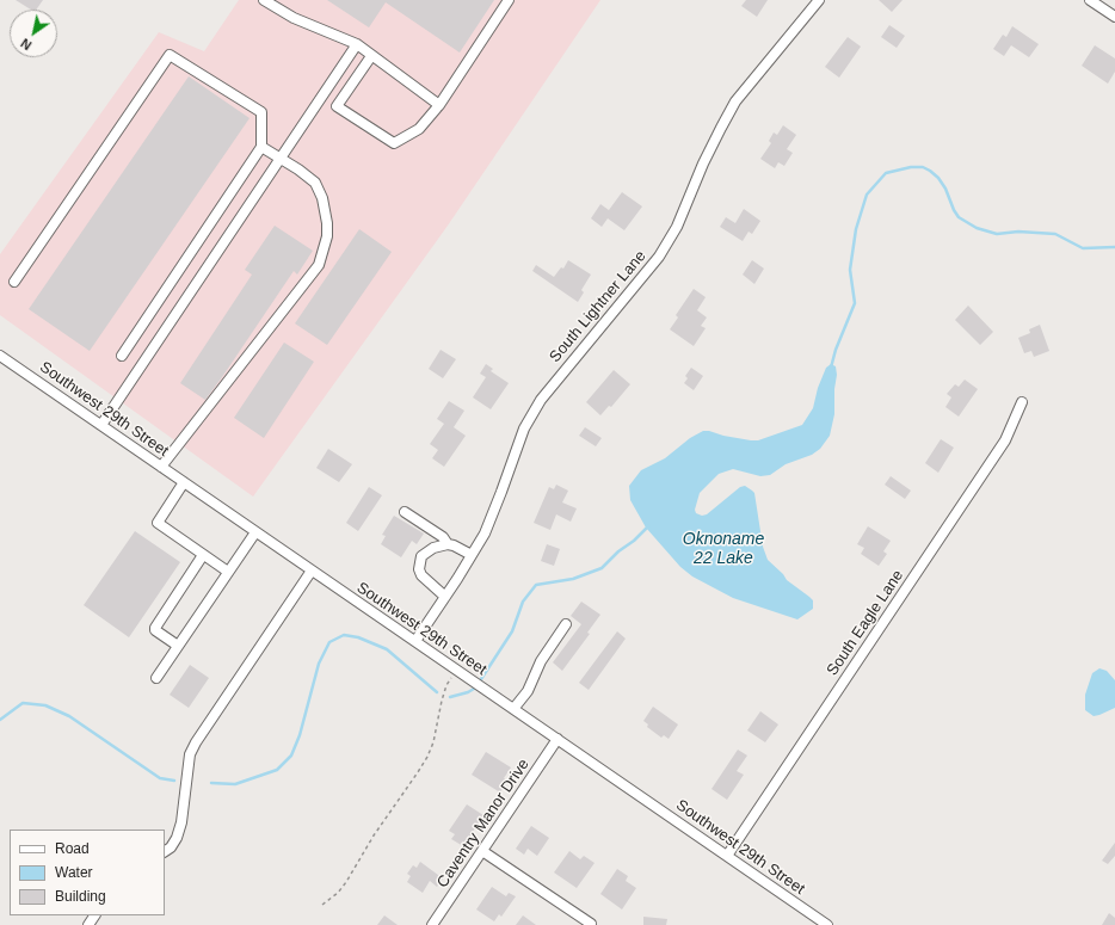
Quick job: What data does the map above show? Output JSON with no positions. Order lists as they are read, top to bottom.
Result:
{
  "streets": {
    "street": [
      "South Lightner Lane",
      "Southwest 29th Street",
      "South Eagle Lane",
      "Caventry Manor Drive"
    ]
  },
  "crossings": [
    ["South Lightner Lane", "Southwest 29th Street"],
    ["Southwest 29th Street", "South Eagle Lane"],
    ["Southwest 29th Street", "Caventry Manor Drive"]
  ],
  "water": ["Oknoname 22 Lake"],
  "legend": ["Road", "Water", "Building"],
  "north": "bottom left"
}
